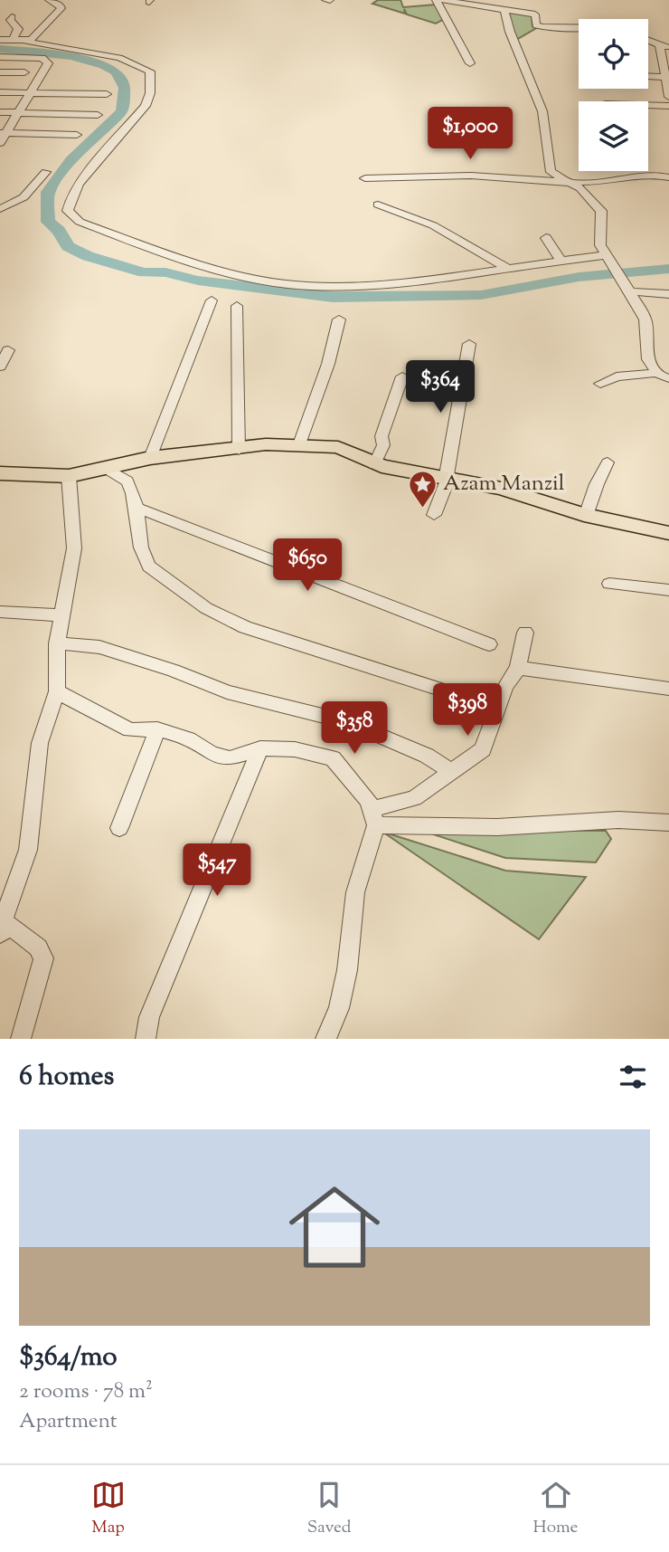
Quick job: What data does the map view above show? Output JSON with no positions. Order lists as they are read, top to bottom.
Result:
{
  "places": {
    "place": ["Azam Manzil"]
  },
  "page": {
    "price": [
      "$1,000",
      "$364",
      "$650",
      "$398",
      "$358",
      "$547"
    ],
    "heading": "6 homes",
    "list": [
      {
        "name": "$364/mo",
        "note": "2 rooms · 78 m² · Apartment"
      }
    ],
    "tabs": ["Map", "Saved", "Home"]
  }
}
